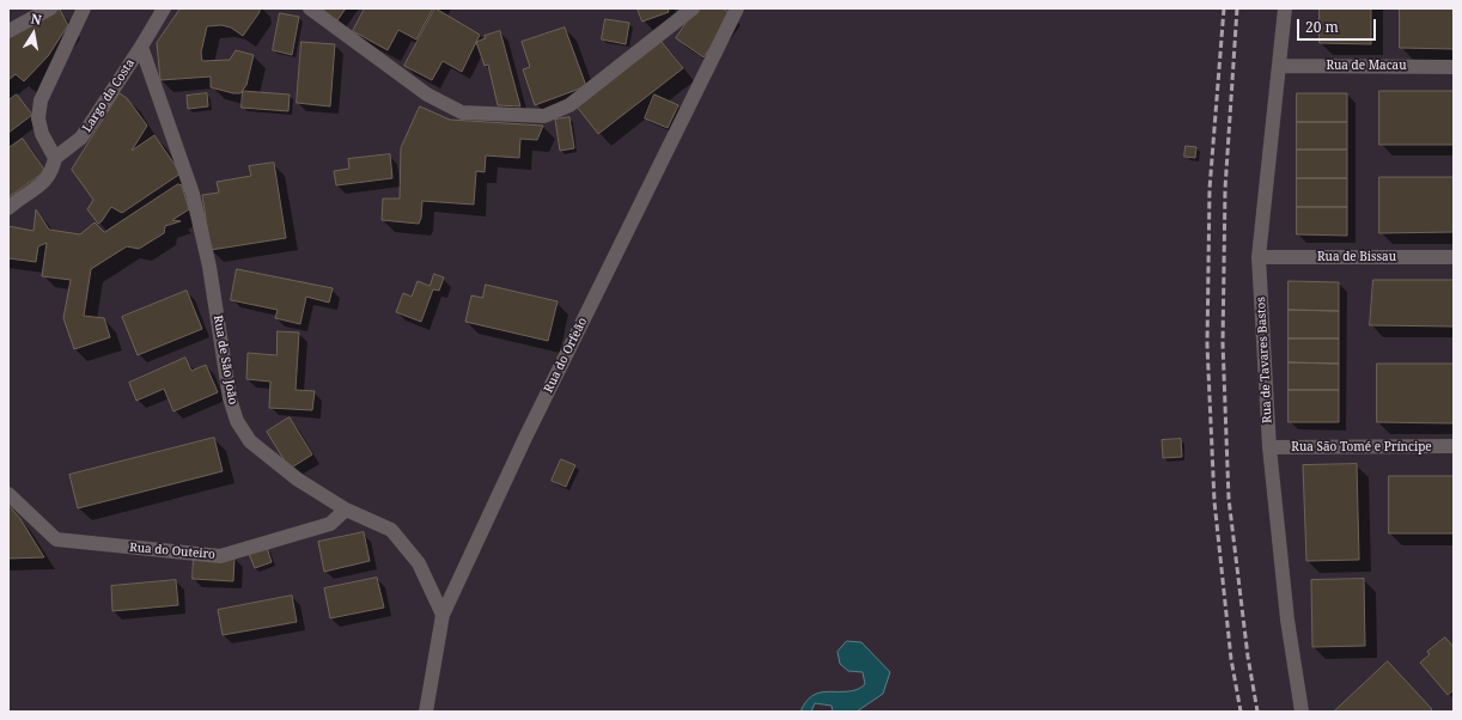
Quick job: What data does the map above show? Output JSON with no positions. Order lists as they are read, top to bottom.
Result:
{
  "streets": {
    "street": [
      "Rua de Macau",
      "Largo da Costa",
      "Rua de Bissau",
      "Rua do Orfeão",
      "Rua de São João",
      "Rua de Tavares Bastos",
      "Rua São Tomé e Príncipe",
      "Rua do Outeiro"
    ]
  },
  "crossings": [
    ["Rua de Macau", "Rua de Tavares Bastos"],
    ["Largo da Costa", "Rua de São João"],
    ["Rua de Bissau", "Rua de Tavares Bastos"],
    ["Rua do Orfeão", "Rua de São João"],
    ["Rua de São João", "Rua do Outeiro"],
    ["Rua de Tavares Bastos", "Rua São Tomé e Príncipe"]
  ],
  "scale_bar": "20 m",
  "north": "top"
}
